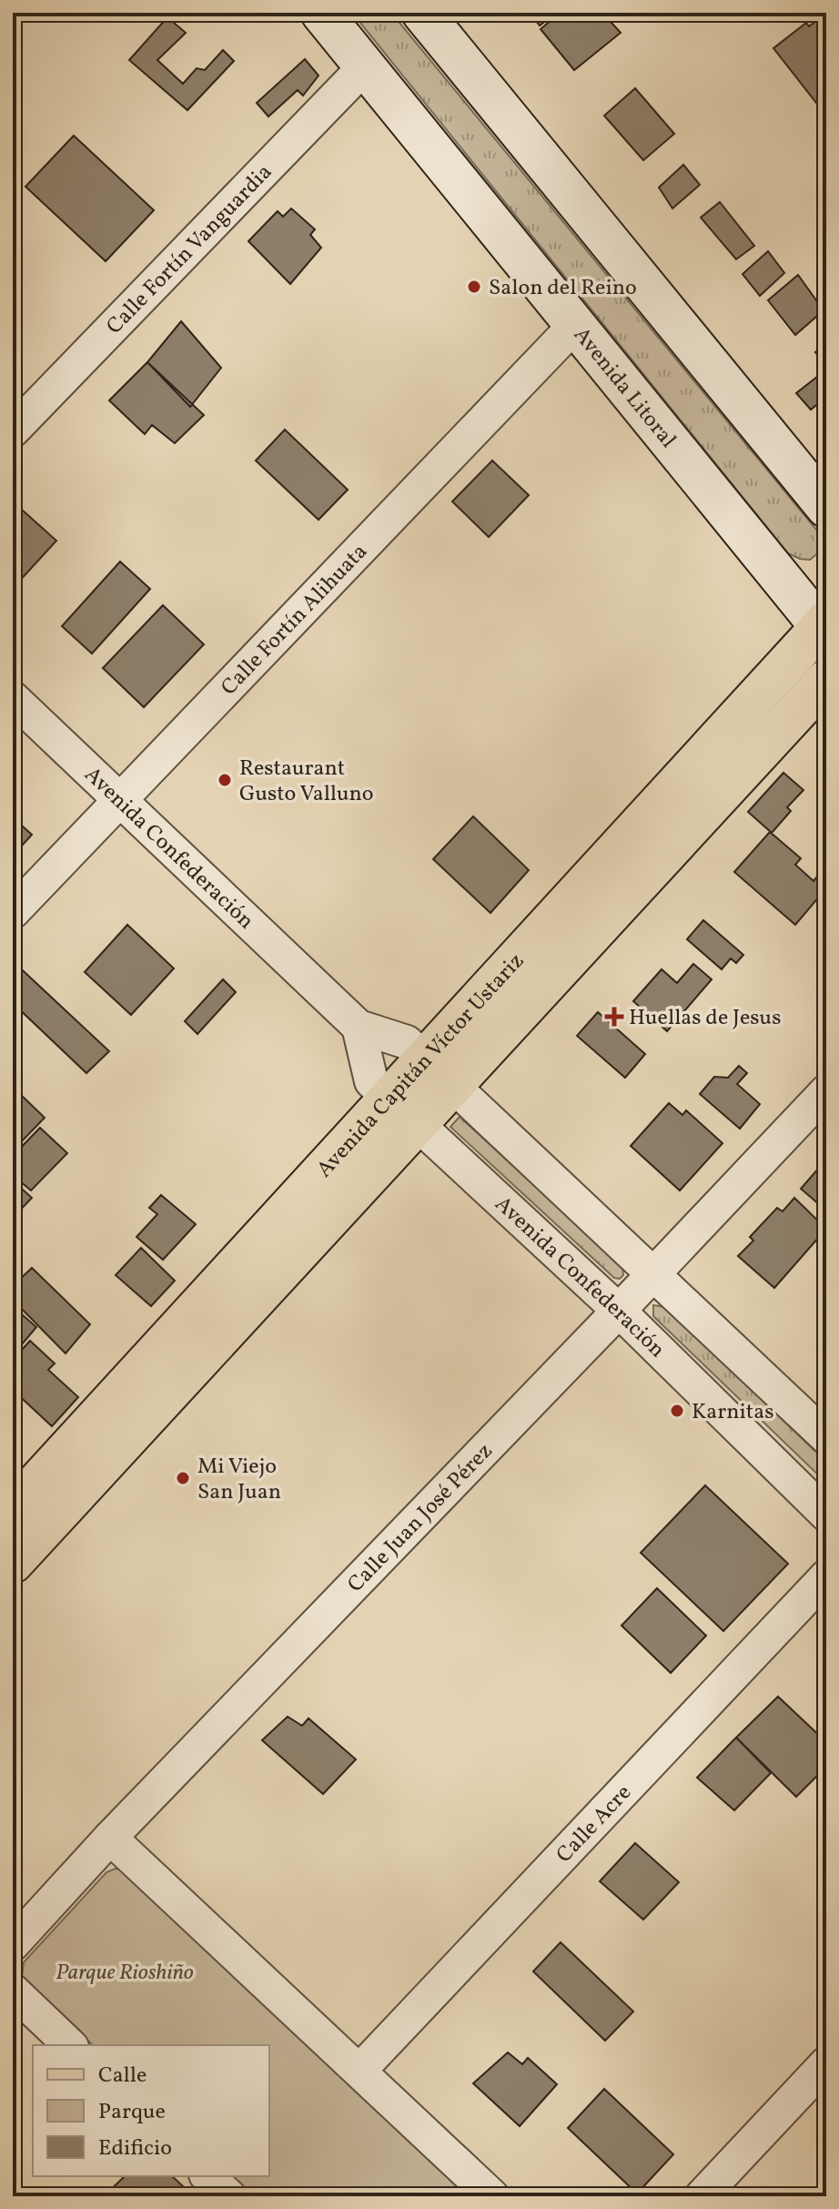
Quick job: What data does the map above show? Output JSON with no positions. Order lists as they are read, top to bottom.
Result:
{
  "streets": {
    "main road": ["Avenida Litoral", "Avenida Capitán Víctor Ustariz"],
    "street": [
      "Calle Fortín Vanguardia",
      "Calle Fortín Alihuata",
      "Avenida Confederación",
      "Calle Juan José Pérez",
      "Calle Acre"
    ]
  },
  "crossings": [
    ["Calle Fortín Vanguardia", "Avenida Litoral"],
    ["Avenida Litoral", "Calle Fortín Alihuata"],
    ["Avenida Litoral", "Avenida Capitán Víctor Ustariz"],
    ["Calle Fortín Alihuata", "Avenida Confederación"],
    ["Avenida Confederación", "Avenida Capitán Víctor Ustariz"],
    ["Avenida Confederación", "Calle Juan José Pérez"]
  ],
  "parks": ["Parque Rioshiño"],
  "places": {
    "other": [
      "Salon del Reino",
      "Restaurant Gusto Valluno",
      "Karnitas",
      "Mi Viejo San Juan"
    ],
    "health": ["Huellas de Jesus"]
  },
  "legend": ["Calle", "Parque", "Edificio"]
}
